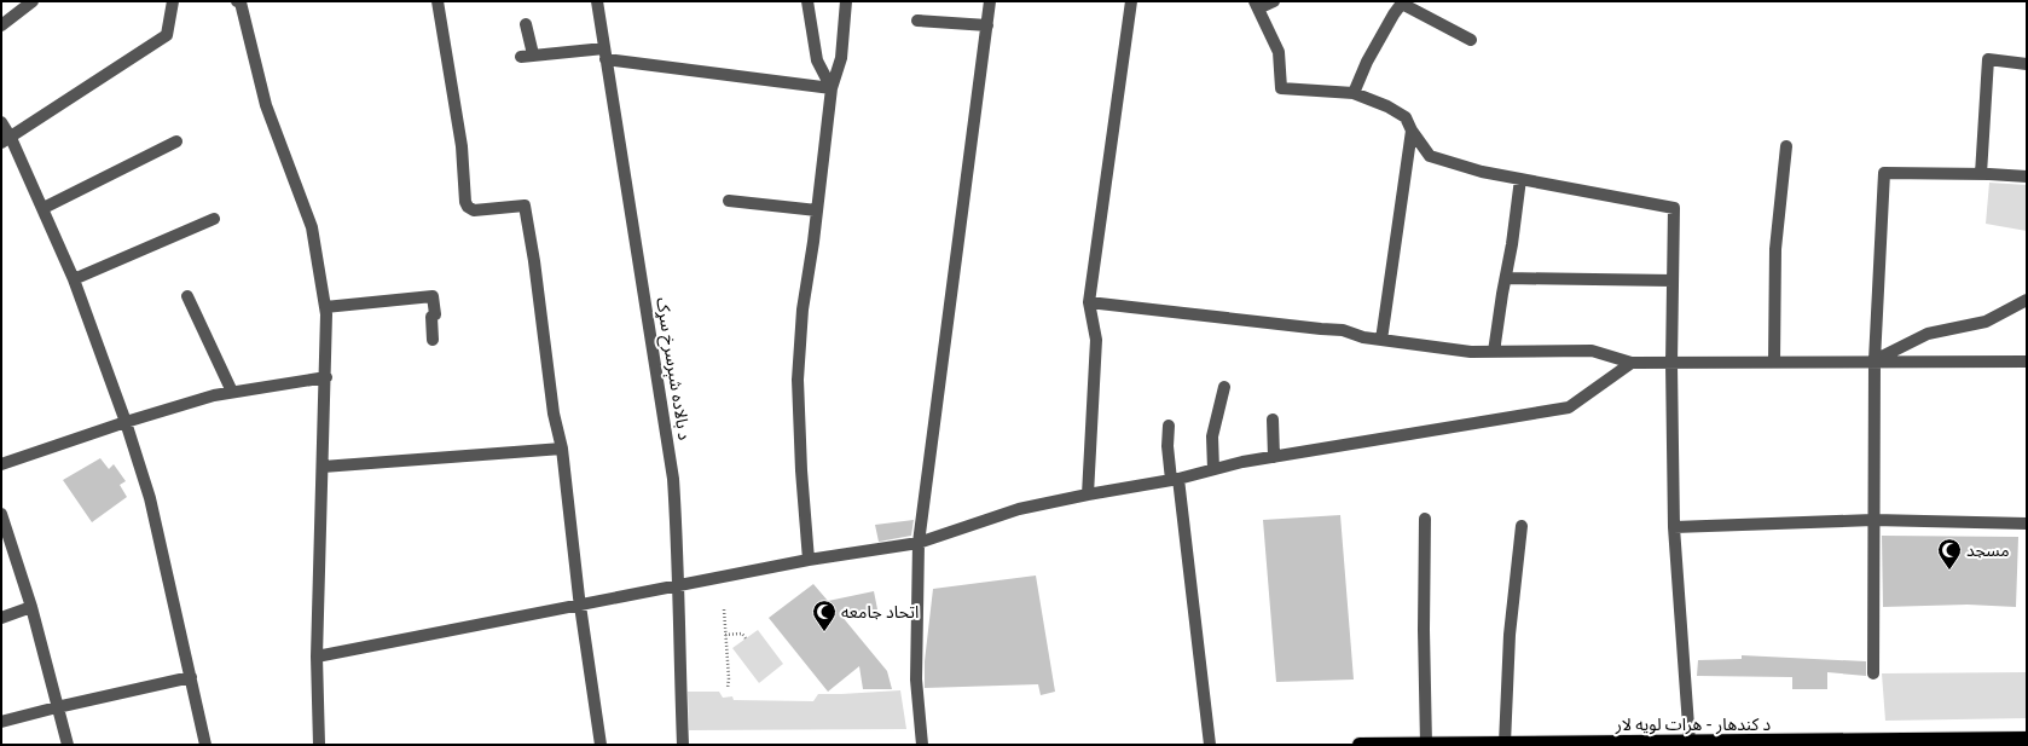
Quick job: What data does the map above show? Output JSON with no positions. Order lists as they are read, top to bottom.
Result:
{
  "streets": {
    "highway": ["د کندهار - هرات لويه لار"],
    "street": ["د بالاده شېرسرخ سړک"]
  },
  "places": {
    "mosque": ["مسجد", "اتحاد جامعه"]
  }
}
